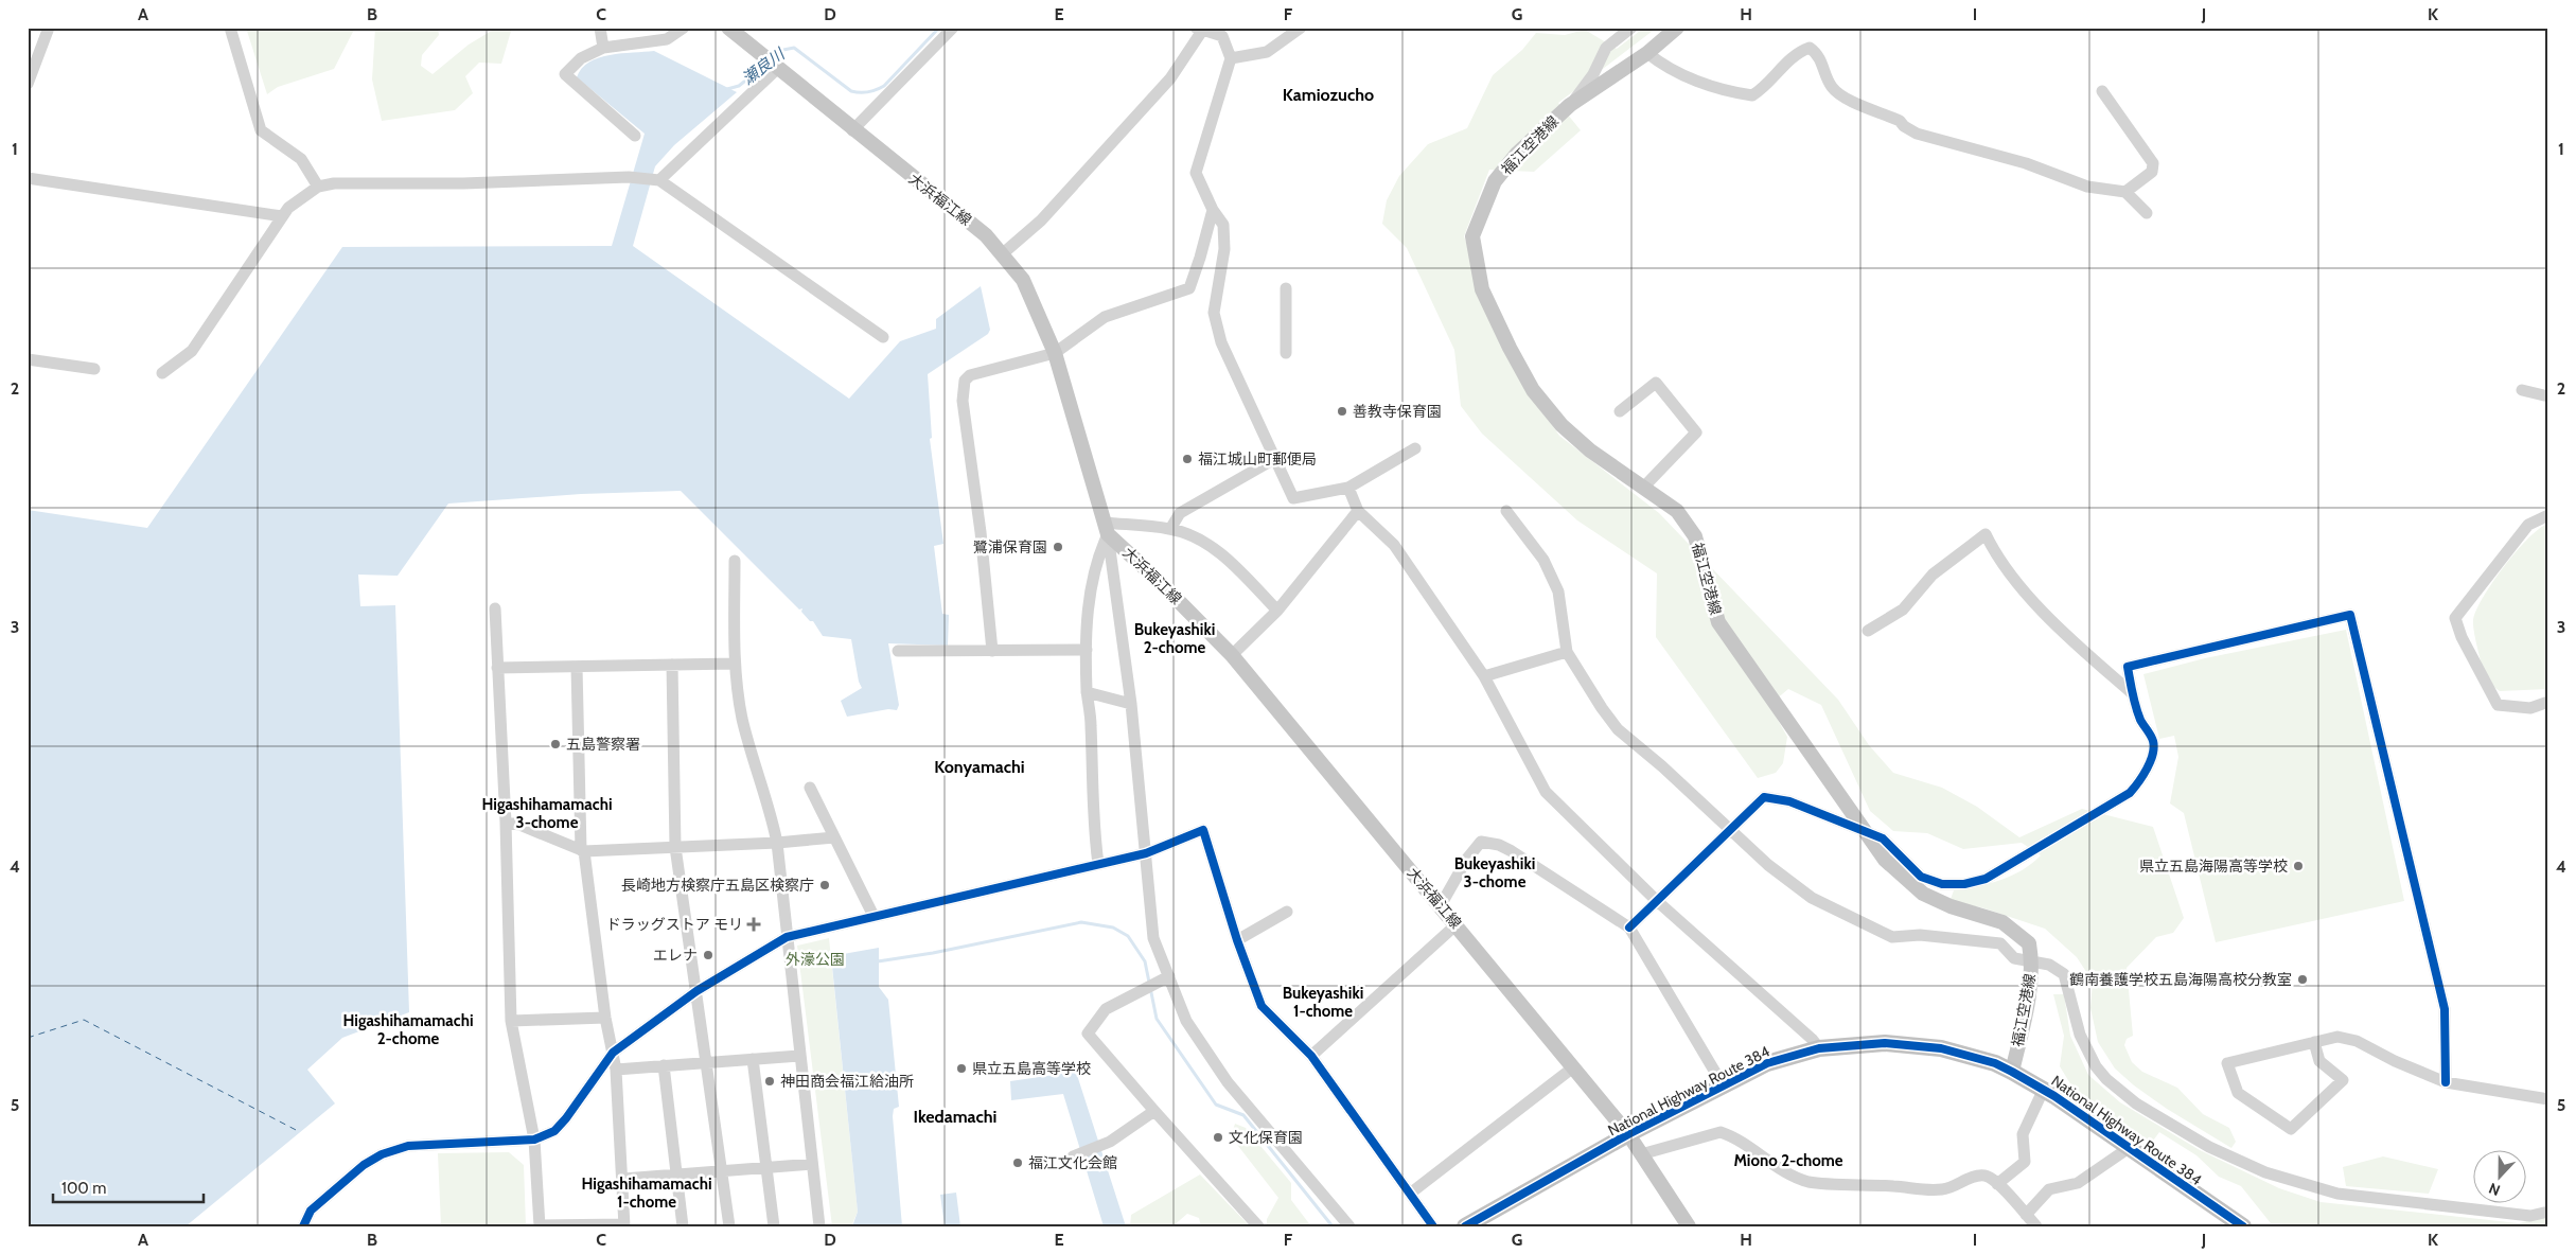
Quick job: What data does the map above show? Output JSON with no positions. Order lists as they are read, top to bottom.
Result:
{
  "streets": {
    "highway": ["National Highway Route 384"],
    "main road": ["福江空港線", "大浜福江線"]
  },
  "crossings": [
    ["福江空港線", "National Highway Route 384"],
    ["大浜福江線", "National Highway Route 384"]
  ],
  "districts": [
    "Kamiozucho",
    "Bukeyashiki 2-chome",
    "Konyamachi",
    "Higashihamamachi 3-chome",
    "Bukeyashiki 3-chome",
    "Bukeyashiki 1-chome",
    "Higashihamamachi 2-chome",
    "Ikedamachi",
    "Miono 2-chome",
    "Higashihamamachi 1-chome"
  ],
  "water": ["瀬良川"],
  "parks": ["外濠公園"],
  "places": {
    "other": [
      "善教寺保育園",
      "福江城山町郵便局",
      "鷺浦保育園",
      "五島警察署",
      "県立五島海陽高等学校",
      "長崎地方検察庁五島区検察庁",
      "エレナ",
      "鶴南養護学校五島海陽高校分教室",
      "県立五島高等学校",
      "神田商会福江給油所",
      "文化保育園",
      "福江文化会館"
    ],
    "health": ["ドラッグストア モリ"]
  },
  "scale_bar": "100 m",
  "north": "bottom",
  "grid": {
    "columns": [
      "A",
      "B",
      "C",
      "D",
      "E",
      "F",
      "G",
      "H",
      "I",
      "J",
      "K"
    ],
    "rows": [
      "1",
      "2",
      "3",
      "4",
      "5"
    ]
  }
}
